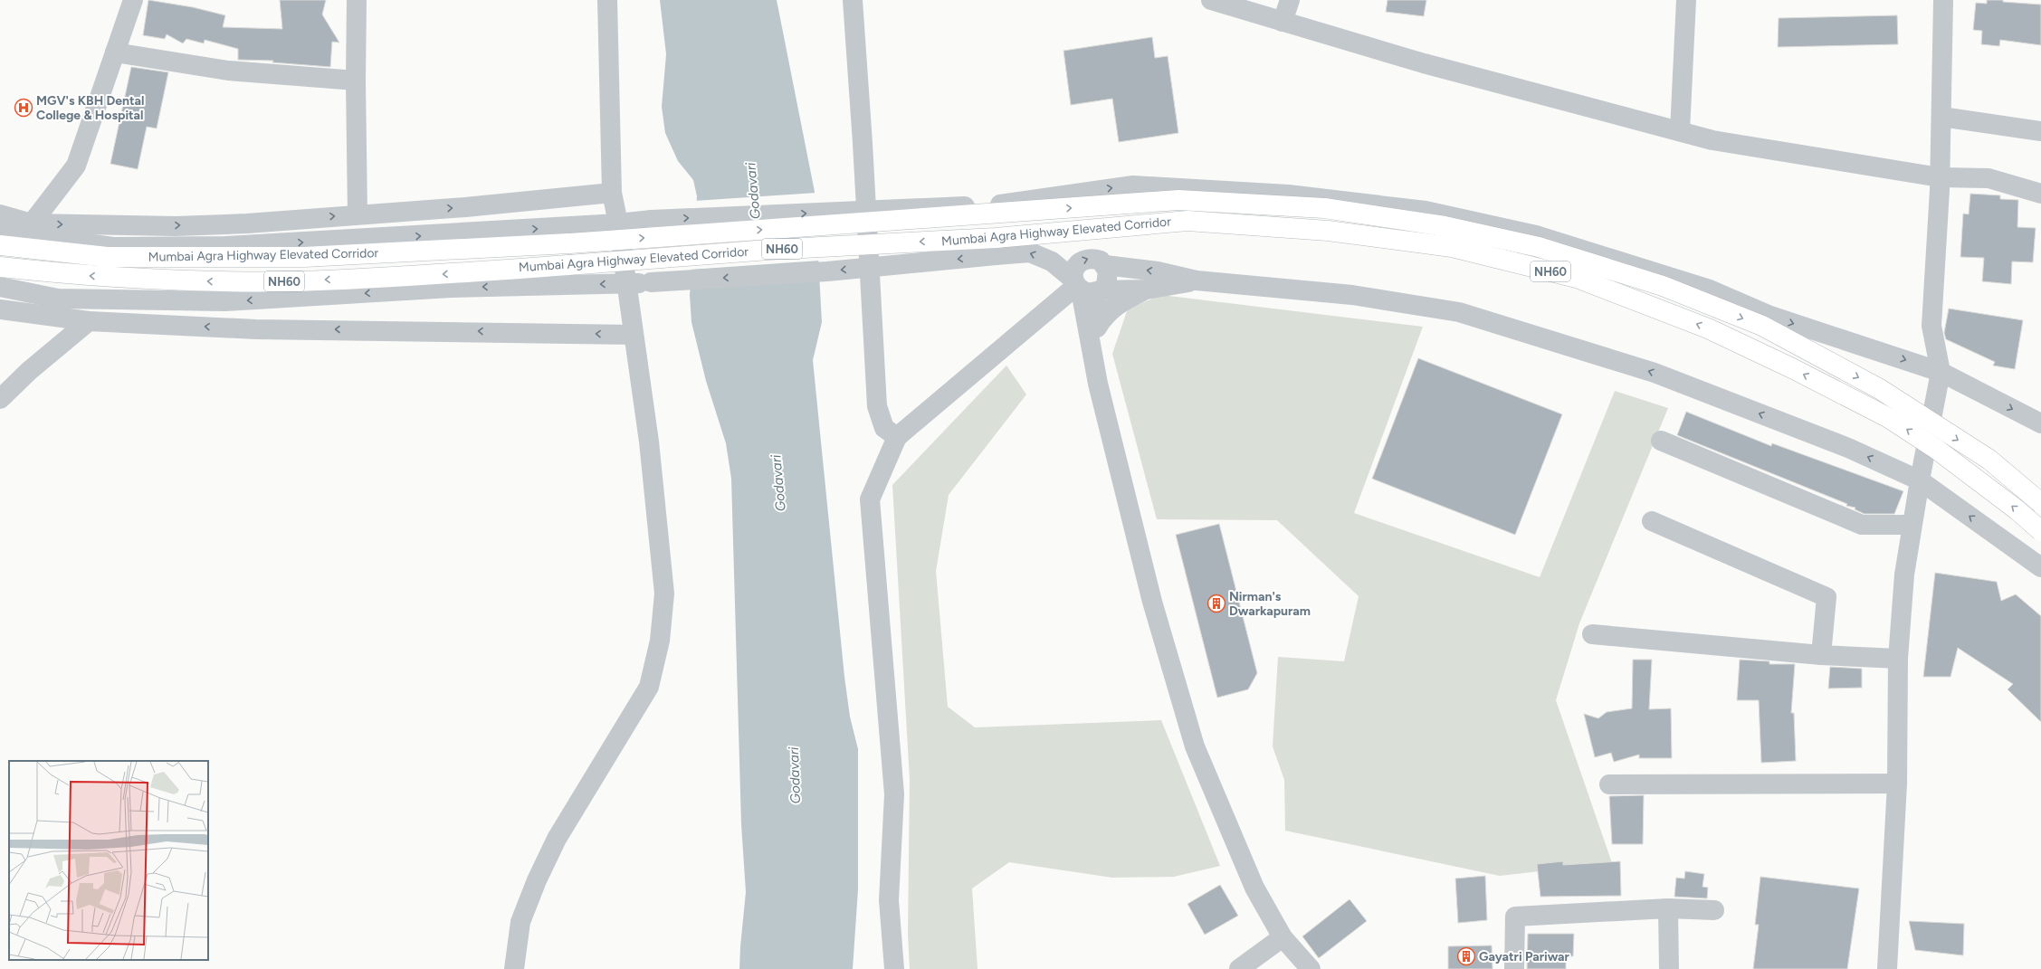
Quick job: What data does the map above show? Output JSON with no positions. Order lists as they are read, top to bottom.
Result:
{
  "streets": {
    "highway": ["Mumbai Agra Highway Elevated Corridor", "NH60"]
  },
  "water": ["Godavari"],
  "places": {
    "hospital": ["MGV's KBH Dental College & Hospital"],
    "building": ["Nirman's Dwarkapuram", "Gayatri Pariwar"]
  }
}
